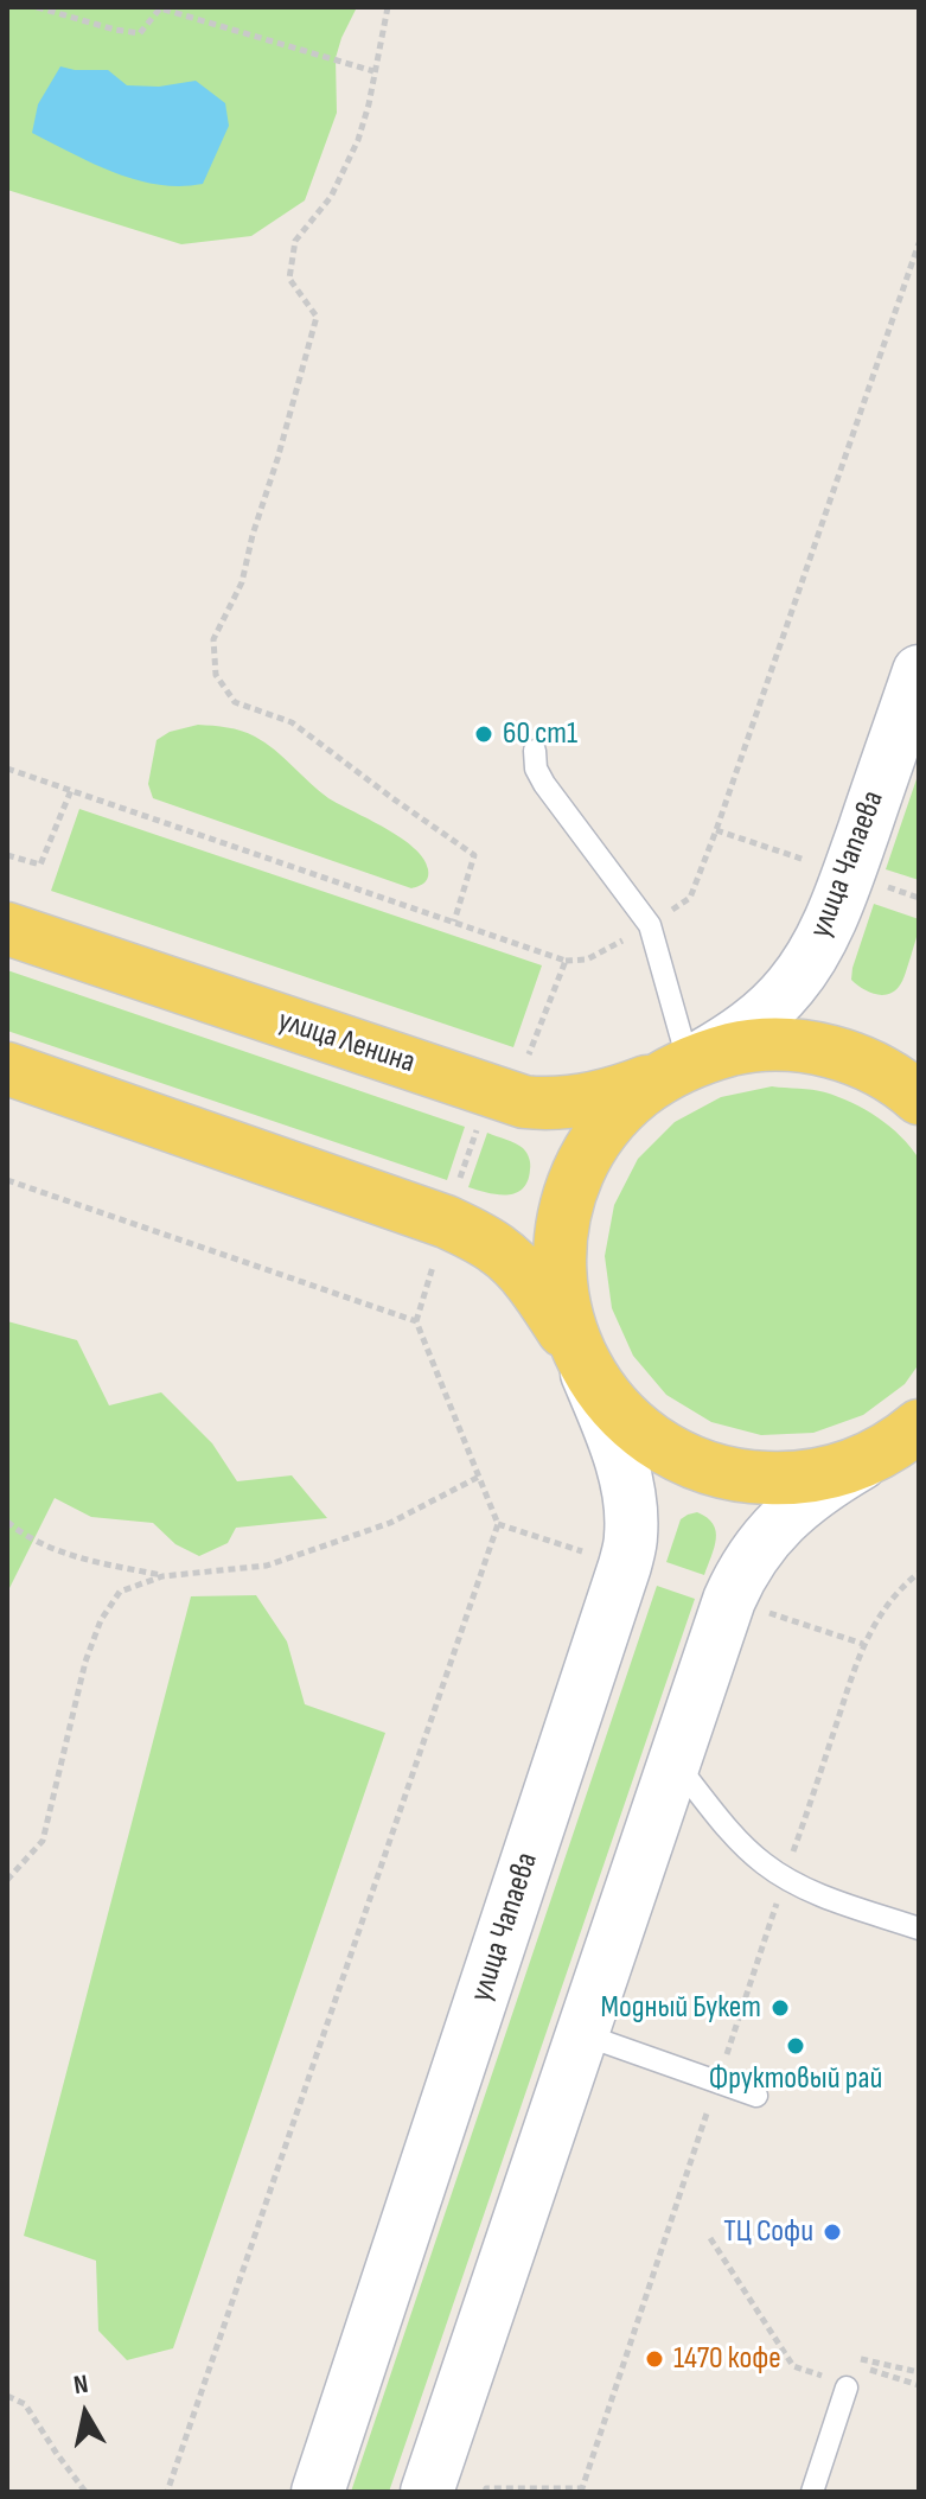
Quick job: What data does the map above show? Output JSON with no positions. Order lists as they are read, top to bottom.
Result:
{
  "streets": {
    "main road": ["улица Чапаева", "улица Ленина"]
  },
  "crossings": [
    ["улица Чапаева", "улица Ленина"]
  ],
  "places": [
    "60 ст1",
    "Модный Букет",
    "Фруктовый рай",
    "ТЦ Софи",
    "1470 кофе"
  ],
  "north": "top"
}
